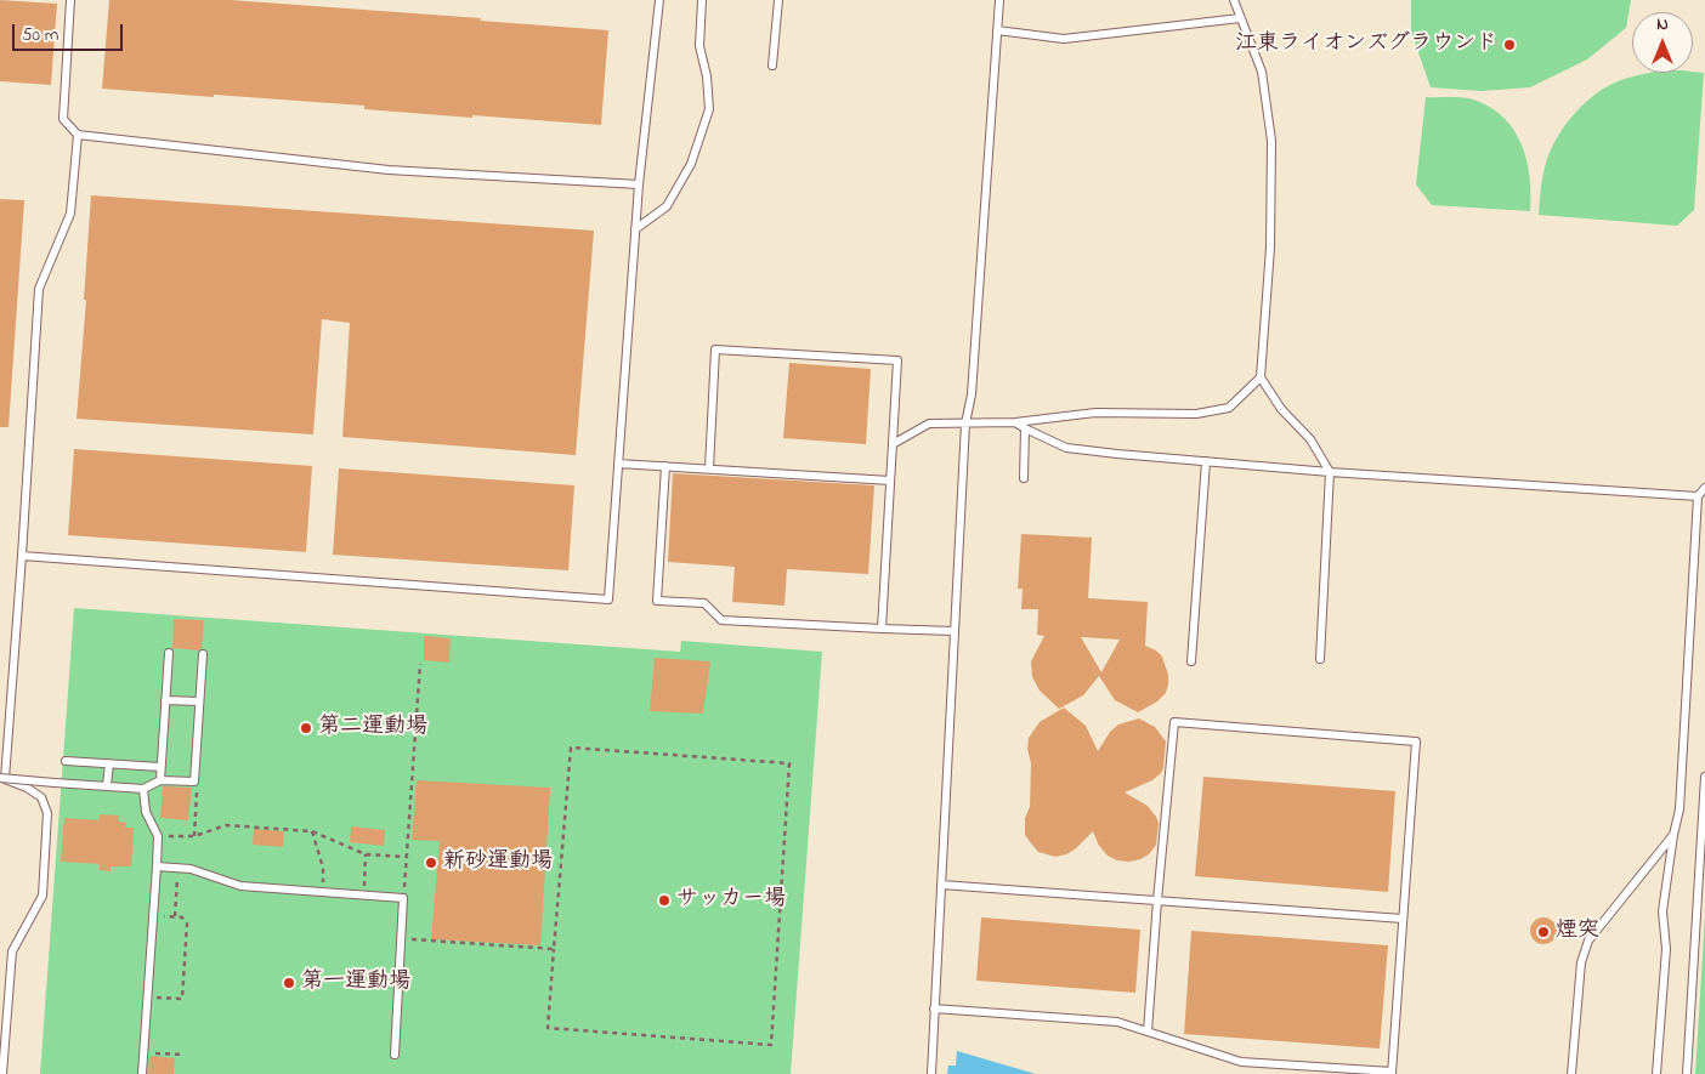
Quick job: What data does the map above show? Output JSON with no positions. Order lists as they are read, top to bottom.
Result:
{
  "places": [
    "江東ライオンズグラウンド",
    "第二運動場",
    "新砂運動場",
    "サッカー場",
    "煙突",
    "第一運動場"
  ],
  "scale_bar": "50 m",
  "north": "top"
}
